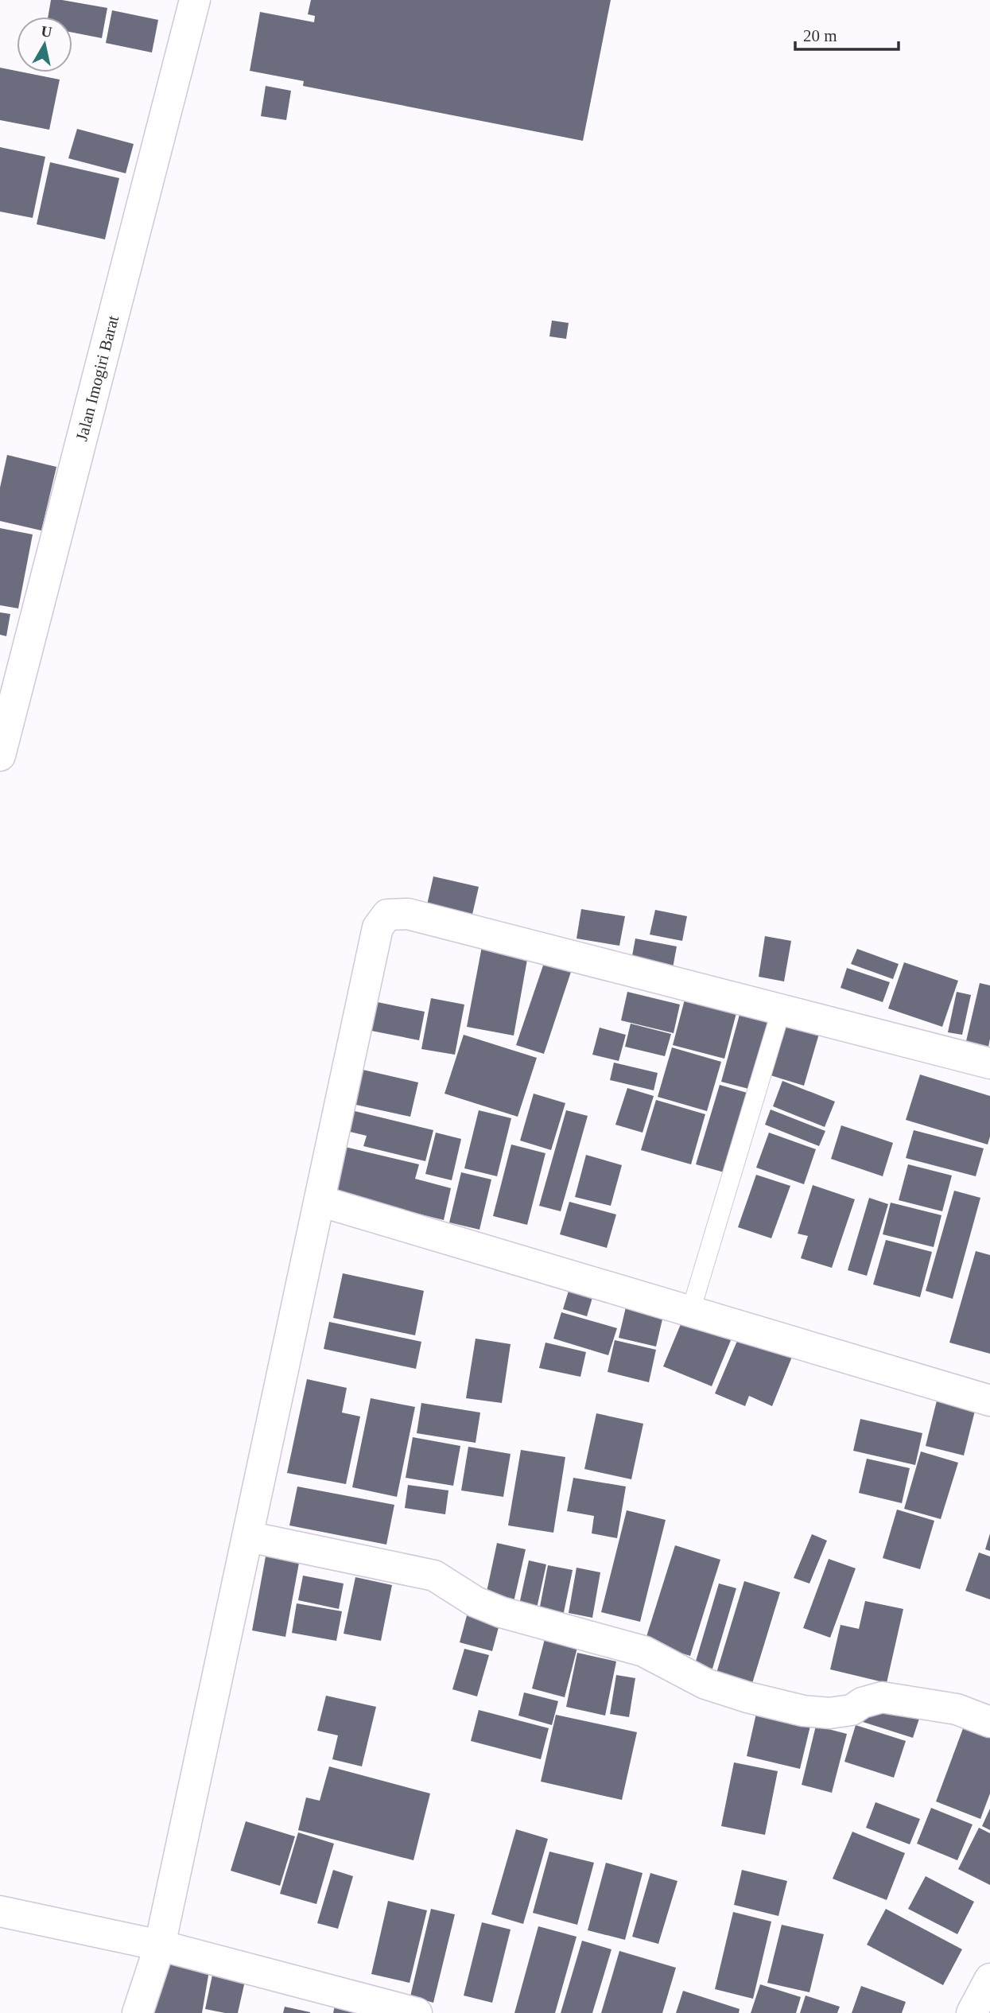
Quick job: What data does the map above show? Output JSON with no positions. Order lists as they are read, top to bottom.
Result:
{
  "streets": {
    "street": ["Jalan Imogiri Barat"]
  },
  "scale_bar": "20 m",
  "north": "top"
}
